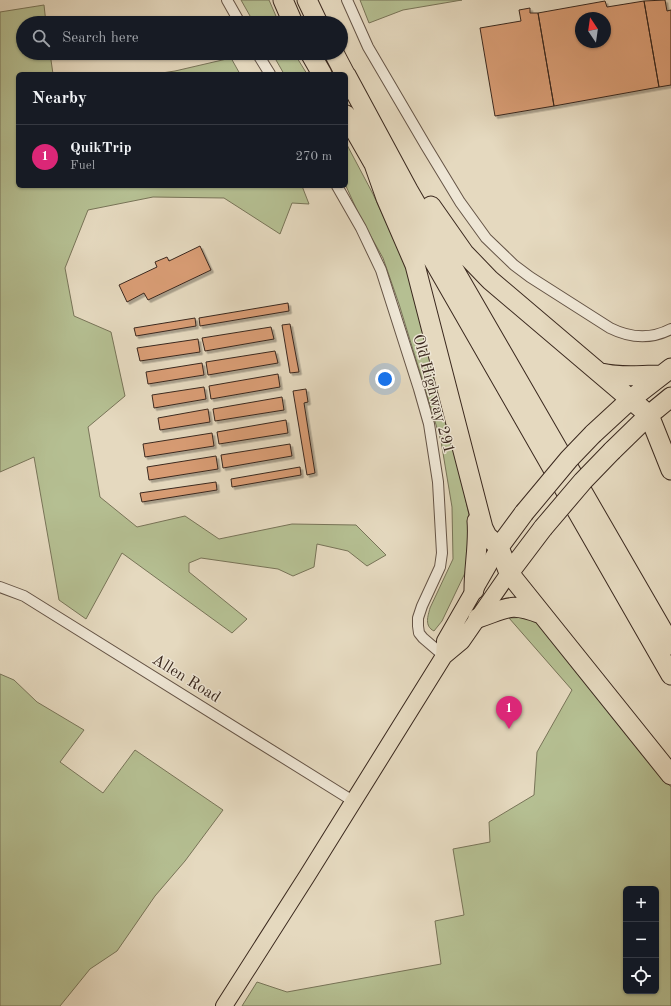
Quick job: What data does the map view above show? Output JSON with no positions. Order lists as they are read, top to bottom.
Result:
{
  "streets": {
    "street": ["Old Highway 291", "Allen Road"]
  },
  "north": "top",
  "page": {
    "search": "Search here",
    "heading": "Nearby",
    "list": [
      {
        "mark": "1",
        "name": "QuikTrip",
        "note": "Fuel",
        "value": "270 m"
      }
    ],
    "pins": "1",
    "map_buttons": ["+", "−"]
  }
}
